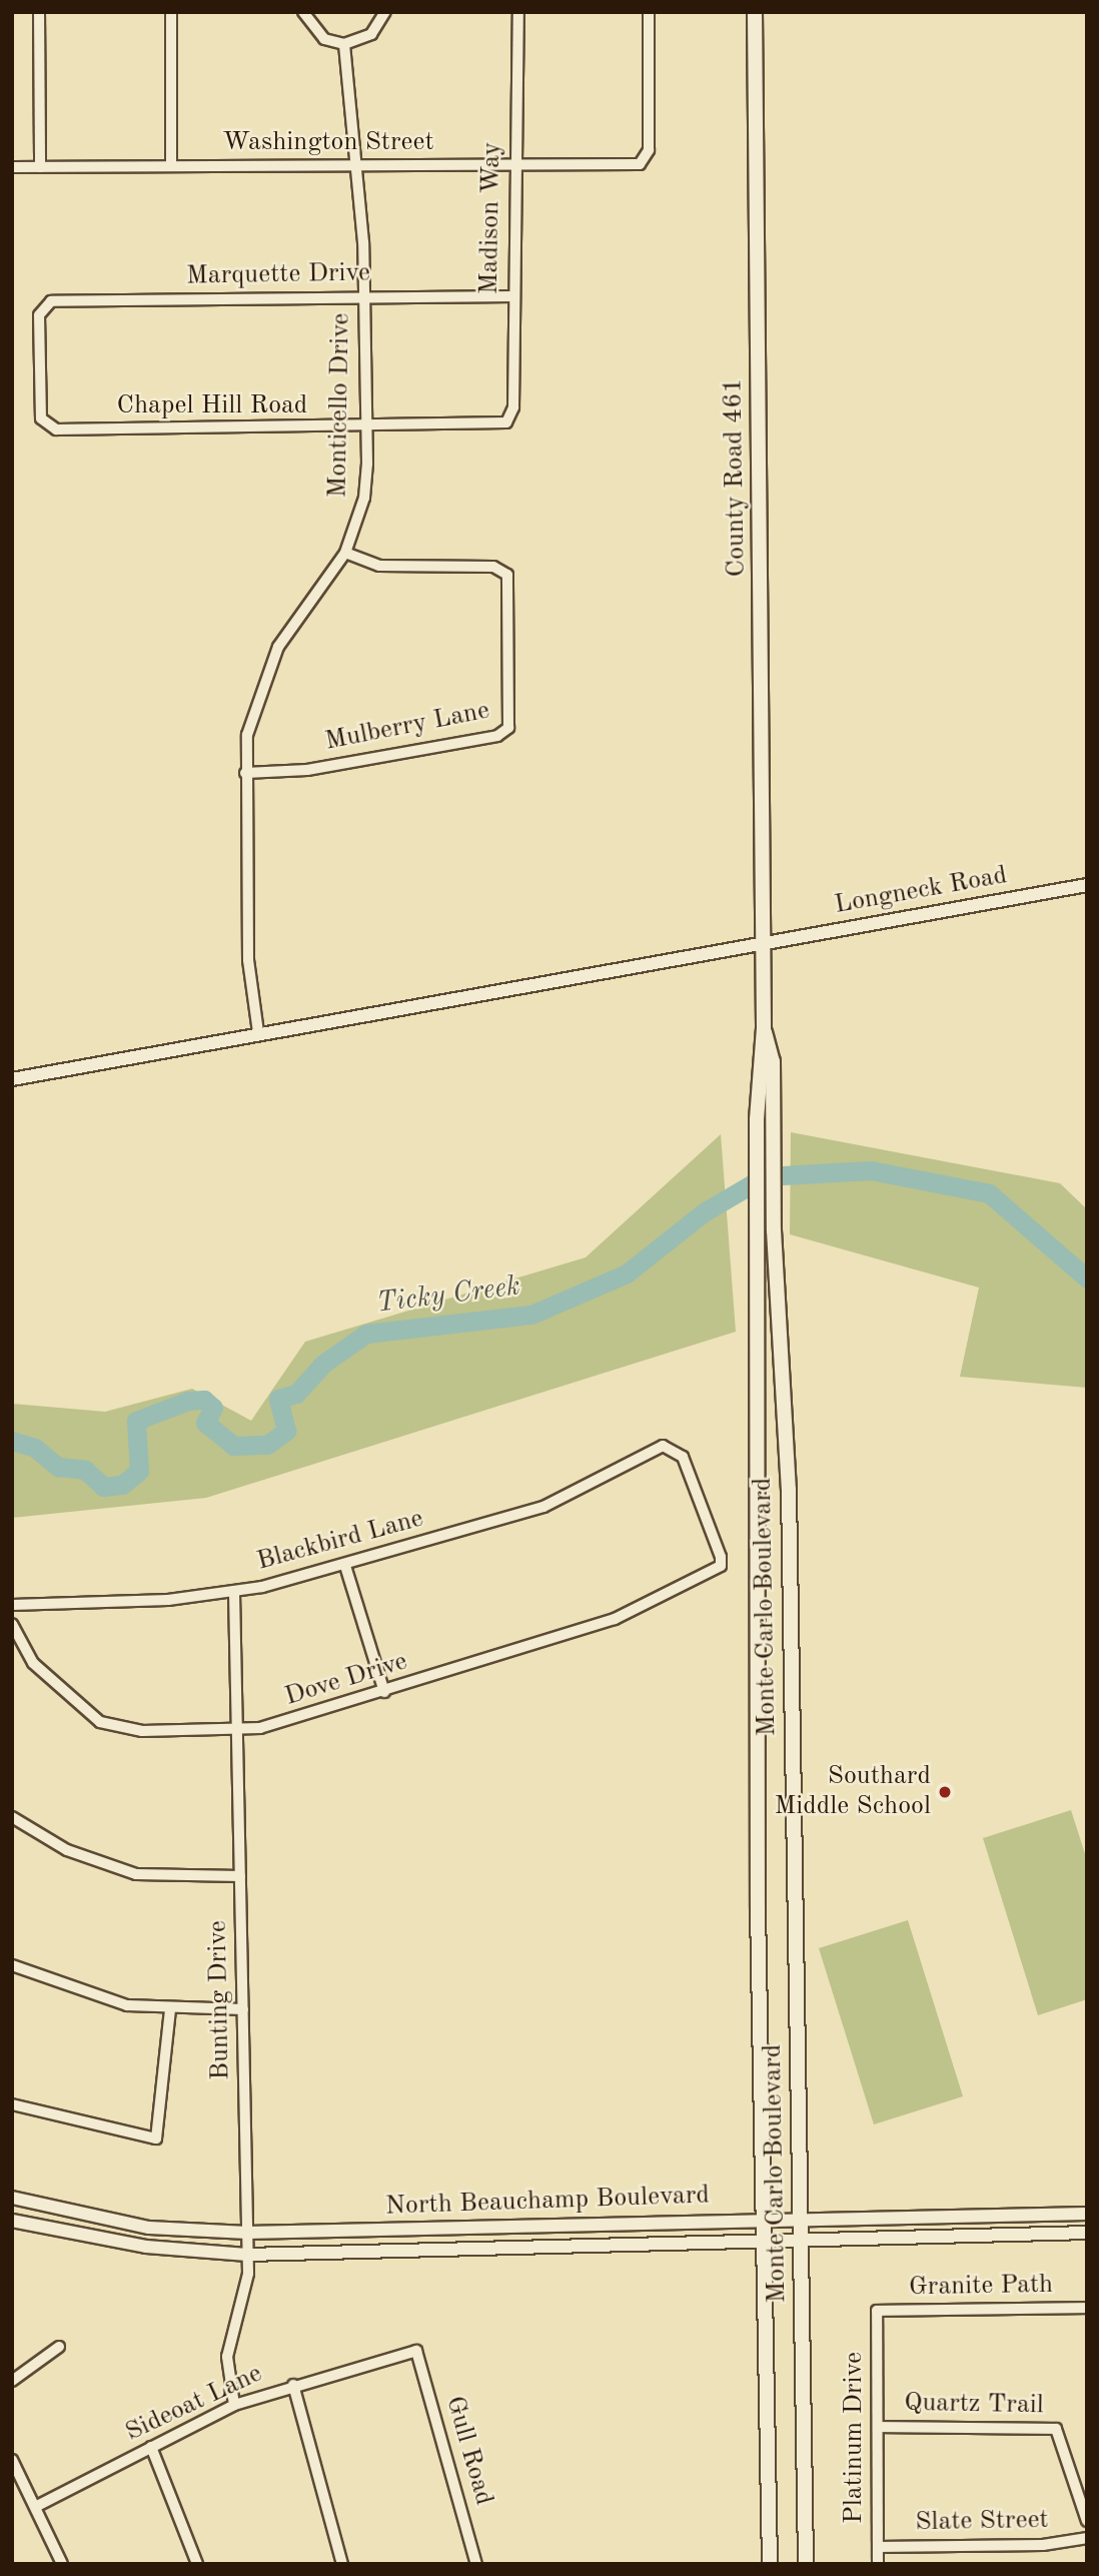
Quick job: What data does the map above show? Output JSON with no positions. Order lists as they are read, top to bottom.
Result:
{
  "streets": {
    "main road": ["County Road 461", "Monte Carlo Boulevard"],
    "street": [
      "Washington Street",
      "Madison Way",
      "Marquette Drive",
      "Monticello Drive",
      "Chapel Hill Road",
      "Mulberry Lane",
      "Longneck Road",
      "Blackbird Lane",
      "Dove Drive",
      "Bunting Drive",
      "North Beauchamp Boulevard",
      "Granite Path",
      "Sideoat Lane",
      "Quartz Trail",
      "Platinum Drive",
      "Gull Road",
      "Slate Street"
    ]
  },
  "crossings": [
    ["Washington Street", "Madison Way"],
    ["Washington Street", "Monticello Drive"],
    ["Madison Way", "Marquette Drive"],
    ["Madison Way", "Chapel Hill Road"],
    ["Marquette Drive", "Monticello Drive"],
    ["Marquette Drive", "Chapel Hill Road"],
    ["Monticello Drive", "Chapel Hill Road"],
    ["Monticello Drive", "Mulberry Lane"],
    ["Monticello Drive", "Longneck Road"],
    ["County Road 461", "Longneck Road"],
    ["County Road 461", "Monte Carlo Boulevard"],
    ["Longneck Road", "Monte Carlo Boulevard"],
    ["Blackbird Lane", "Dove Drive"],
    ["Blackbird Lane", "Bunting Drive"],
    ["Monte Carlo Boulevard", "North Beauchamp Boulevard"],
    ["Dove Drive", "Bunting Drive"],
    ["Bunting Drive", "North Beauchamp Boulevard"],
    ["Bunting Drive", "Sideoat Lane"],
    ["Granite Path", "Platinum Drive"],
    ["Sideoat Lane", "Gull Road"],
    ["Quartz Trail", "Platinum Drive"],
    ["Platinum Drive", "Slate Street"]
  ],
  "water": ["Ticky Creek"],
  "places": ["Southard Middle School"]
}
